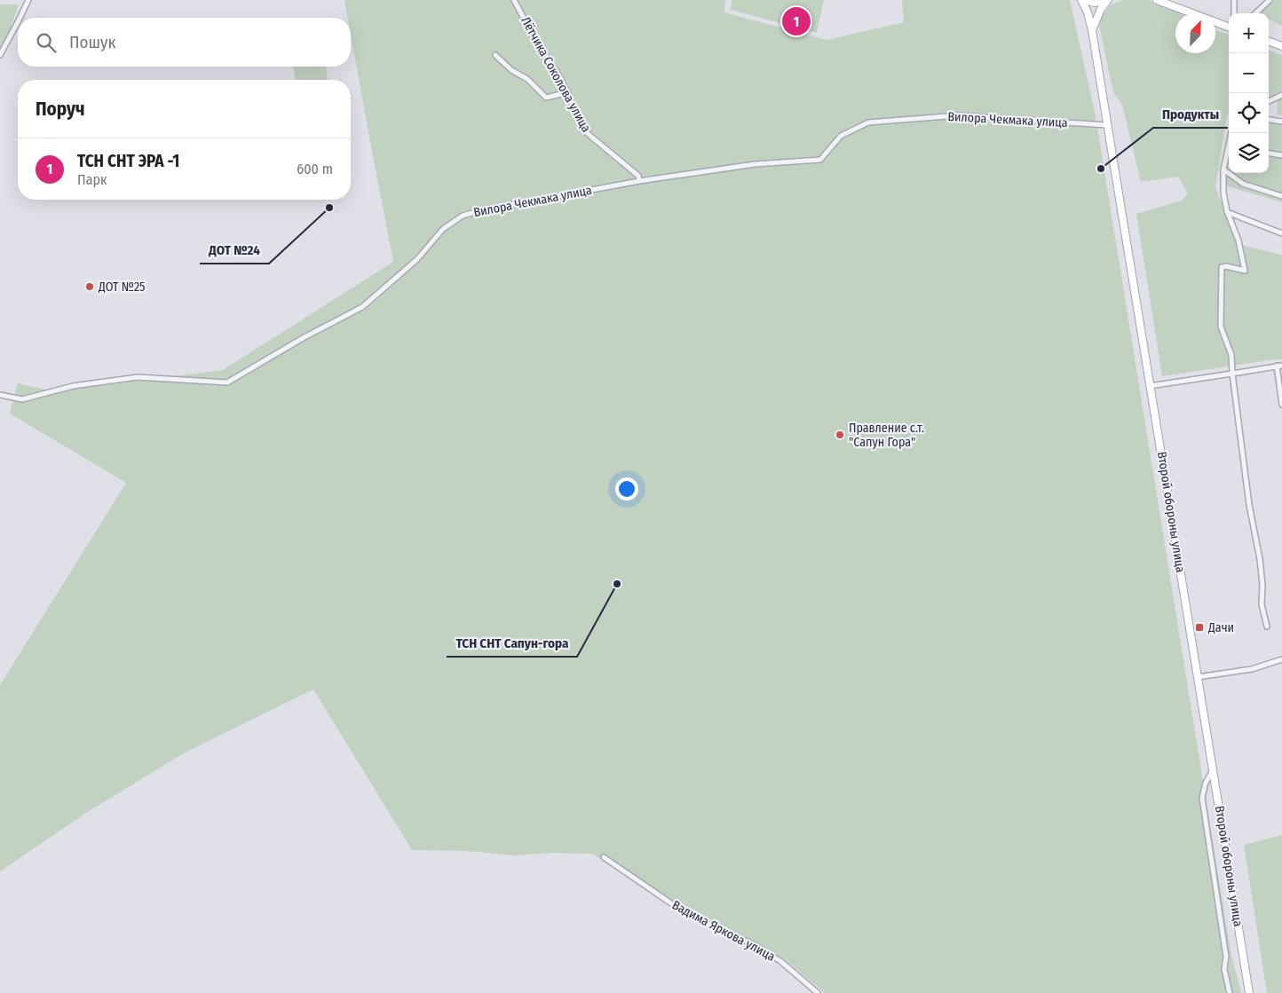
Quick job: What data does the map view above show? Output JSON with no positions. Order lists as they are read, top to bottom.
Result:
{
  "streets": {
    "main road": ["Второй обороны улица"],
    "street": ["Лётчика Соколова улица", "Вилора Чекмака улица", "Вадима Яркова улица"]
  },
  "crossings": [
    ["Лётчика Соколова улица", "Вилора Чекмака улица"],
    ["Вилора Чекмака улица", "Второй обороны улица"]
  ],
  "places": {
    "other": [
      "Продукты",
      "ДОТ №24",
      "ДОТ №25",
      "Правление с.т. \"Сапун Гора\"",
      "ТСН СНТ Сапун-гора"
    ],
    "transit": ["Дачи"]
  },
  "north": "top right",
  "page": {
    "pins": "1",
    "map_buttons": ["+", "−"],
    "search": "Пошук",
    "heading": "Поруч",
    "list": [
      {
        "mark": "1",
        "name": "ТСН СНТ ЭРА -1",
        "note": "Парк",
        "value": "600 m"
      }
    ]
  }
}
